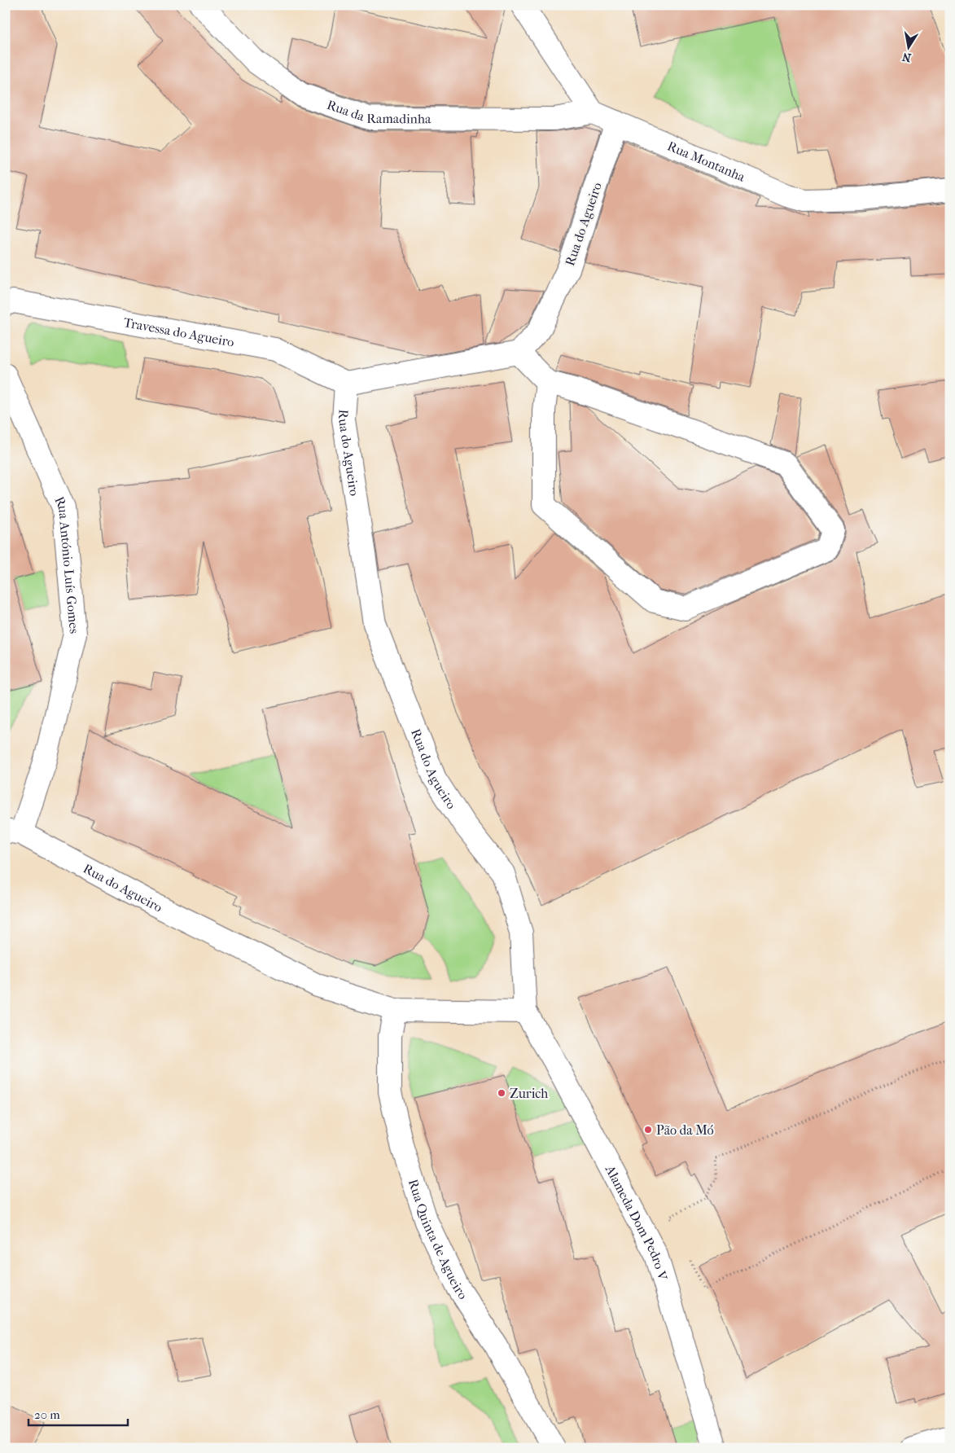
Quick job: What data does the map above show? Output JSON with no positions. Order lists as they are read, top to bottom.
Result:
{
  "streets": {
    "street": [
      "Rua da Ramadinha",
      "Rua Montanha",
      "Rua do Agueiro",
      "Travessa do Agueiro",
      "Rua António Luís Gomes",
      "Alameda Dom Pedro V",
      "Rua Quinta de Agueiro"
    ]
  },
  "crossings": [
    ["Rua da Ramadinha", "Rua Montanha"],
    ["Rua Montanha", "Rua do Agueiro"],
    ["Rua do Agueiro", "Travessa do Agueiro"],
    ["Rua do Agueiro", "Rua António Luís Gomes"],
    ["Rua do Agueiro", "Alameda Dom Pedro V"],
    ["Rua do Agueiro", "Rua Quinta de Agueiro"]
  ],
  "places": ["Zurich", "Pão da Mó"],
  "scale_bar": "20 m",
  "north": "bottom"
}
